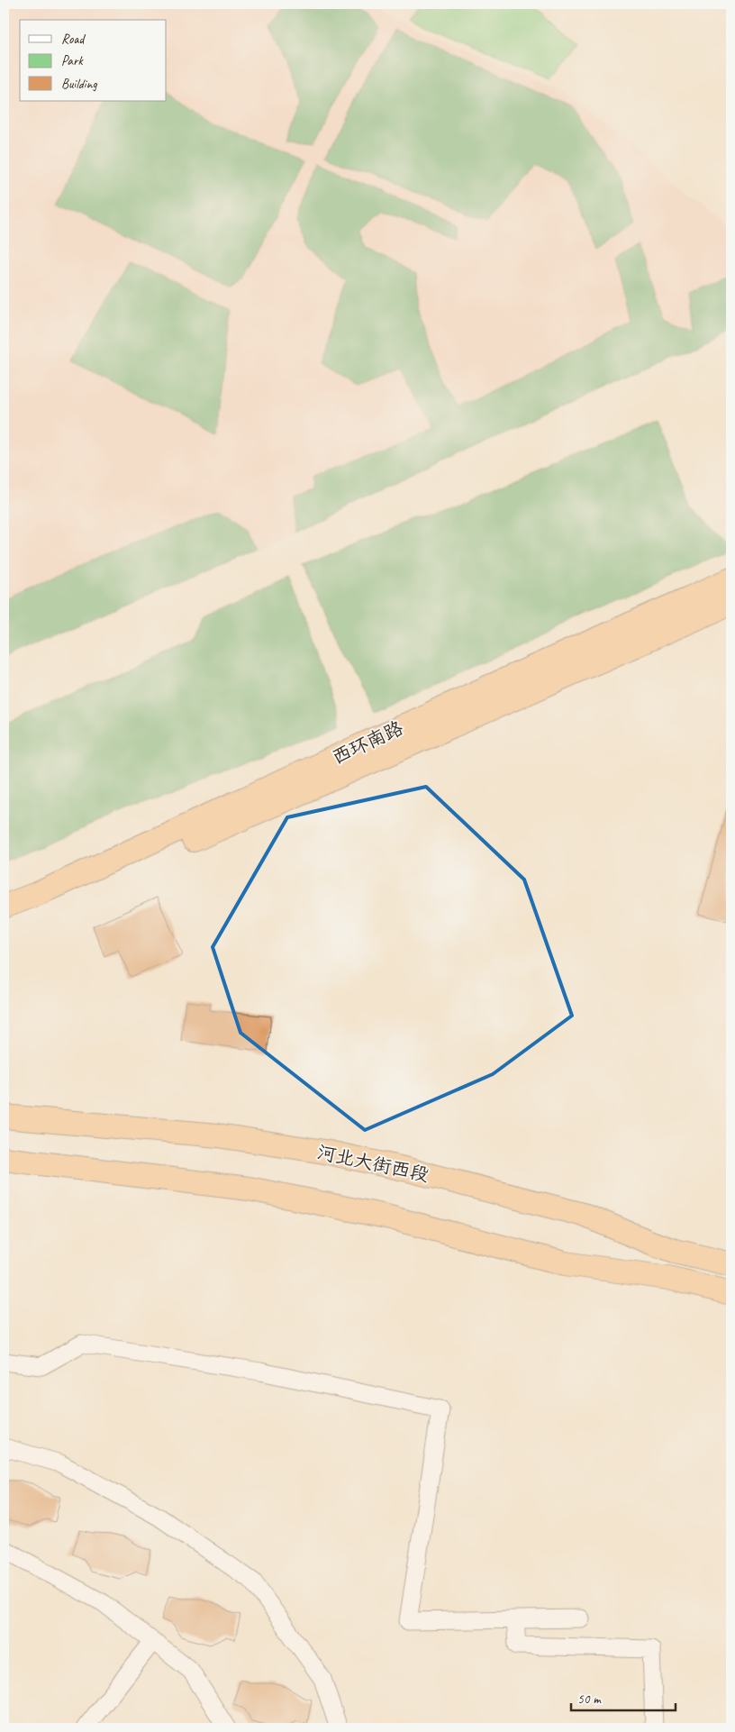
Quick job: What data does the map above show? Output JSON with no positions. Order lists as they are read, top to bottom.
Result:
{
  "streets": {
    "highway": ["西环南路", "河北大街西段"]
  },
  "legend": ["Road", "Park", "Building"],
  "scale_bar": "50 m"
}
